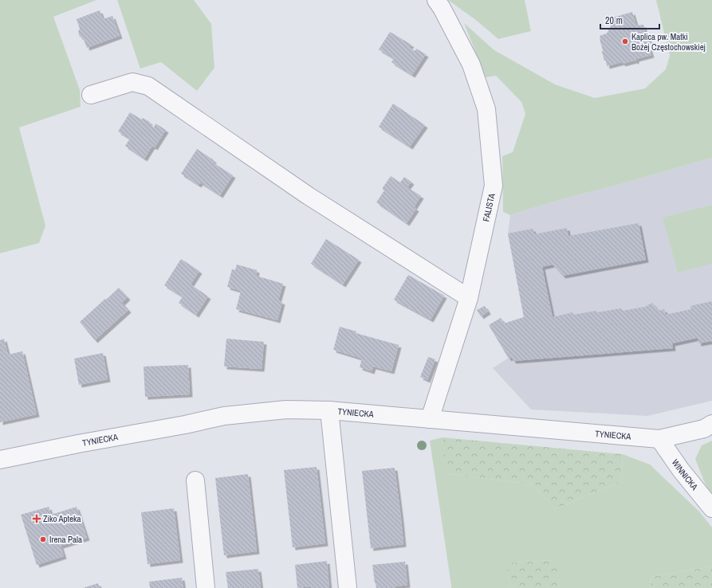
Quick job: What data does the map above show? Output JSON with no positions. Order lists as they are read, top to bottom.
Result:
{
  "streets": {
    "street": ["FALISTA", "TYNIECKA", "WINNICKA"]
  },
  "crossings": [
    ["FALISTA", "TYNIECKA"],
    ["TYNIECKA", "WINNICKA"]
  ],
  "places": {
    "other": ["Kaplica pw. Matki Bożej Częstochowskiej", "Irena Pala"],
    "health": ["Ziko Apteka"]
  },
  "scale_bar": "20 m"
}
